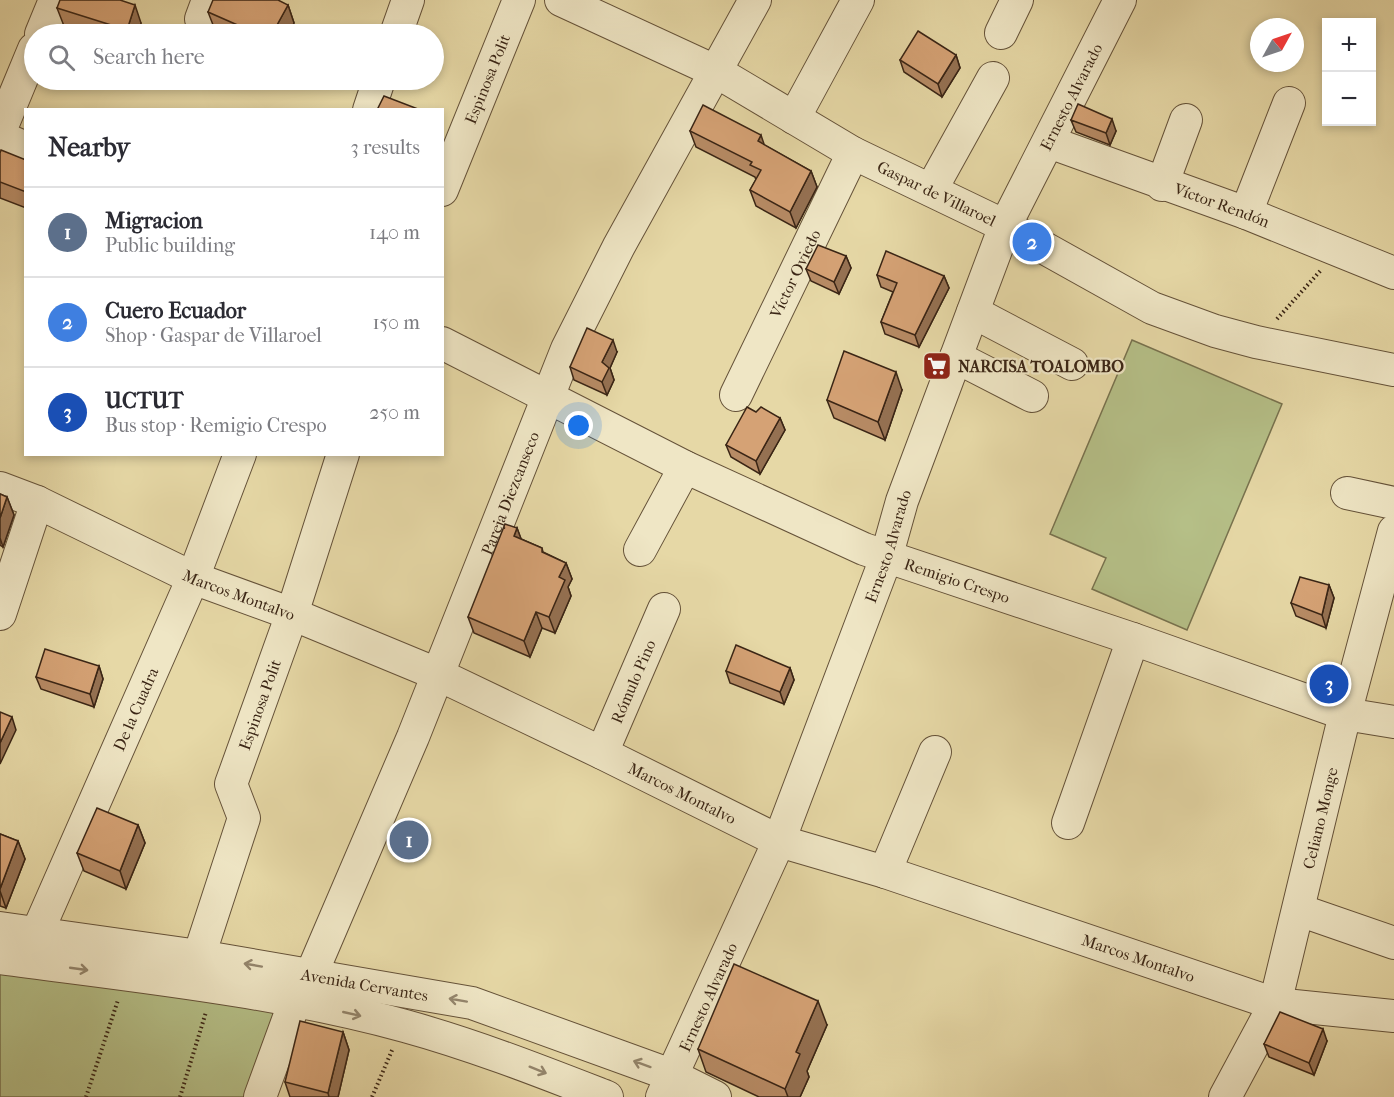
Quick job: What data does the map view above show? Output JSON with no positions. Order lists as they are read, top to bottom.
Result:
{
  "streets": {
    "street": [
      "Espinosa Polit",
      "Ernesto Alvarado",
      "Gaspar de Villaroel",
      "Víctor Rendón",
      "Víctor Oviedo",
      "Pareja Diezcanseco",
      "Remigio Crespo",
      "Marcos Montalvo",
      "Rómulo Pino",
      "De la Cuadra",
      "Celiano Monge",
      "Avenida Cervantes"
    ]
  },
  "crossings": [
    ["Espinosa Polit", "Marcos Montalvo"],
    ["Espinosa Polit", "Avenida Cervantes"],
    ["Ernesto Alvarado", "Gaspar de Villaroel"],
    ["Ernesto Alvarado", "Víctor Rendón"],
    ["Ernesto Alvarado", "Remigio Crespo"],
    ["Ernesto Alvarado", "Marcos Montalvo"],
    ["Ernesto Alvarado", "Avenida Cervantes"],
    ["Gaspar de Villaroel", "Víctor Oviedo"],
    ["Gaspar de Villaroel", "Pareja Diezcanseco"],
    ["Pareja Diezcanseco", "Remigio Crespo"],
    ["Pareja Diezcanseco", "Marcos Montalvo"],
    ["Pareja Diezcanseco", "Avenida Cervantes"],
    ["Remigio Crespo", "Celiano Monge"],
    ["Marcos Montalvo", "Rómulo Pino"],
    ["Marcos Montalvo", "De la Cuadra"],
    ["Marcos Montalvo", "Celiano Monge"],
    ["De la Cuadra", "Avenida Cervantes"]
  ],
  "places": {
    "supermarket": ["NARCISA TOALOMBO"]
  },
  "north": "top right",
  "page": {
    "map_buttons": ["+", "−"],
    "search": "Search here",
    "heading": ["Nearby", "3 results"],
    "list": [
      {
        "mark": "1",
        "name": "Migracion",
        "note": "Public building",
        "value": "140 m"
      },
      {
        "mark": "2",
        "name": "Cuero Ecuador",
        "note": "Shop · Gaspar de Villaroel",
        "value": "150 m"
      },
      {
        "mark": "3",
        "name": "UCTUT",
        "note": "Bus stop · Remigio Crespo",
        "value": "250 m"
      }
    ],
    "pins": ["2", "3", "1"]
  }
}
